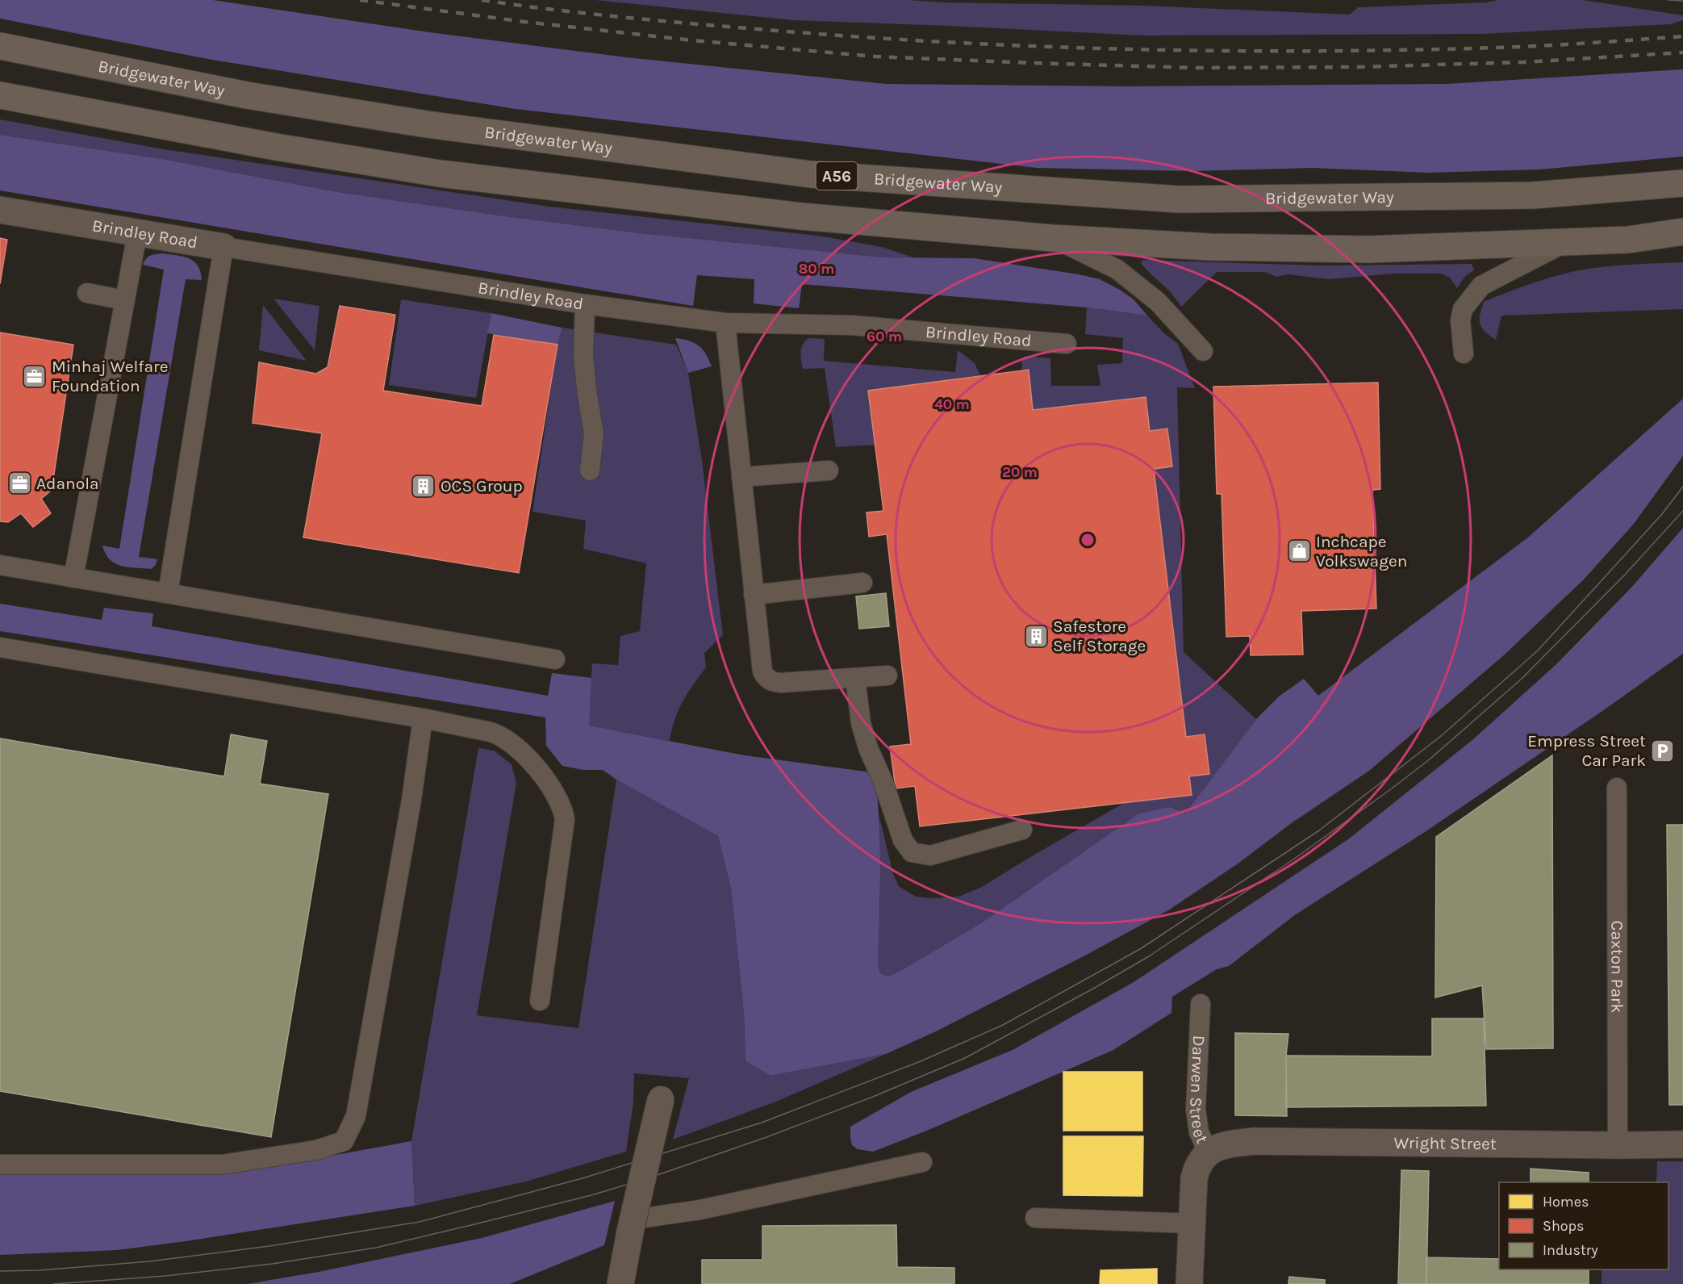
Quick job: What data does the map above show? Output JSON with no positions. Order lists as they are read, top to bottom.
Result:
{
  "streets": {
    "highway": ["Bridgewater Way", "A56"],
    "street": ["Brindley Road", "Darwen Street", "Wright Street"],
    "lane": ["Caxton Park"]
  },
  "crossings": [
    ["Caxton Park", "Wright Street"],
    ["Darwen Street", "Wright Street"]
  ],
  "places": {
    "office": ["Minhaj Welfare Foundation", "Adanola"],
    "building": ["OCS Group", "Safestore Self Storage"],
    "shop": ["Inchcape Volkswagen"],
    "parking": ["Empress Street Car Park"]
  },
  "legend": ["Homes", "Shops", "Industry"],
  "rings": [
    "80 m",
    "60 m",
    "40 m",
    "20 m"
  ]
}
